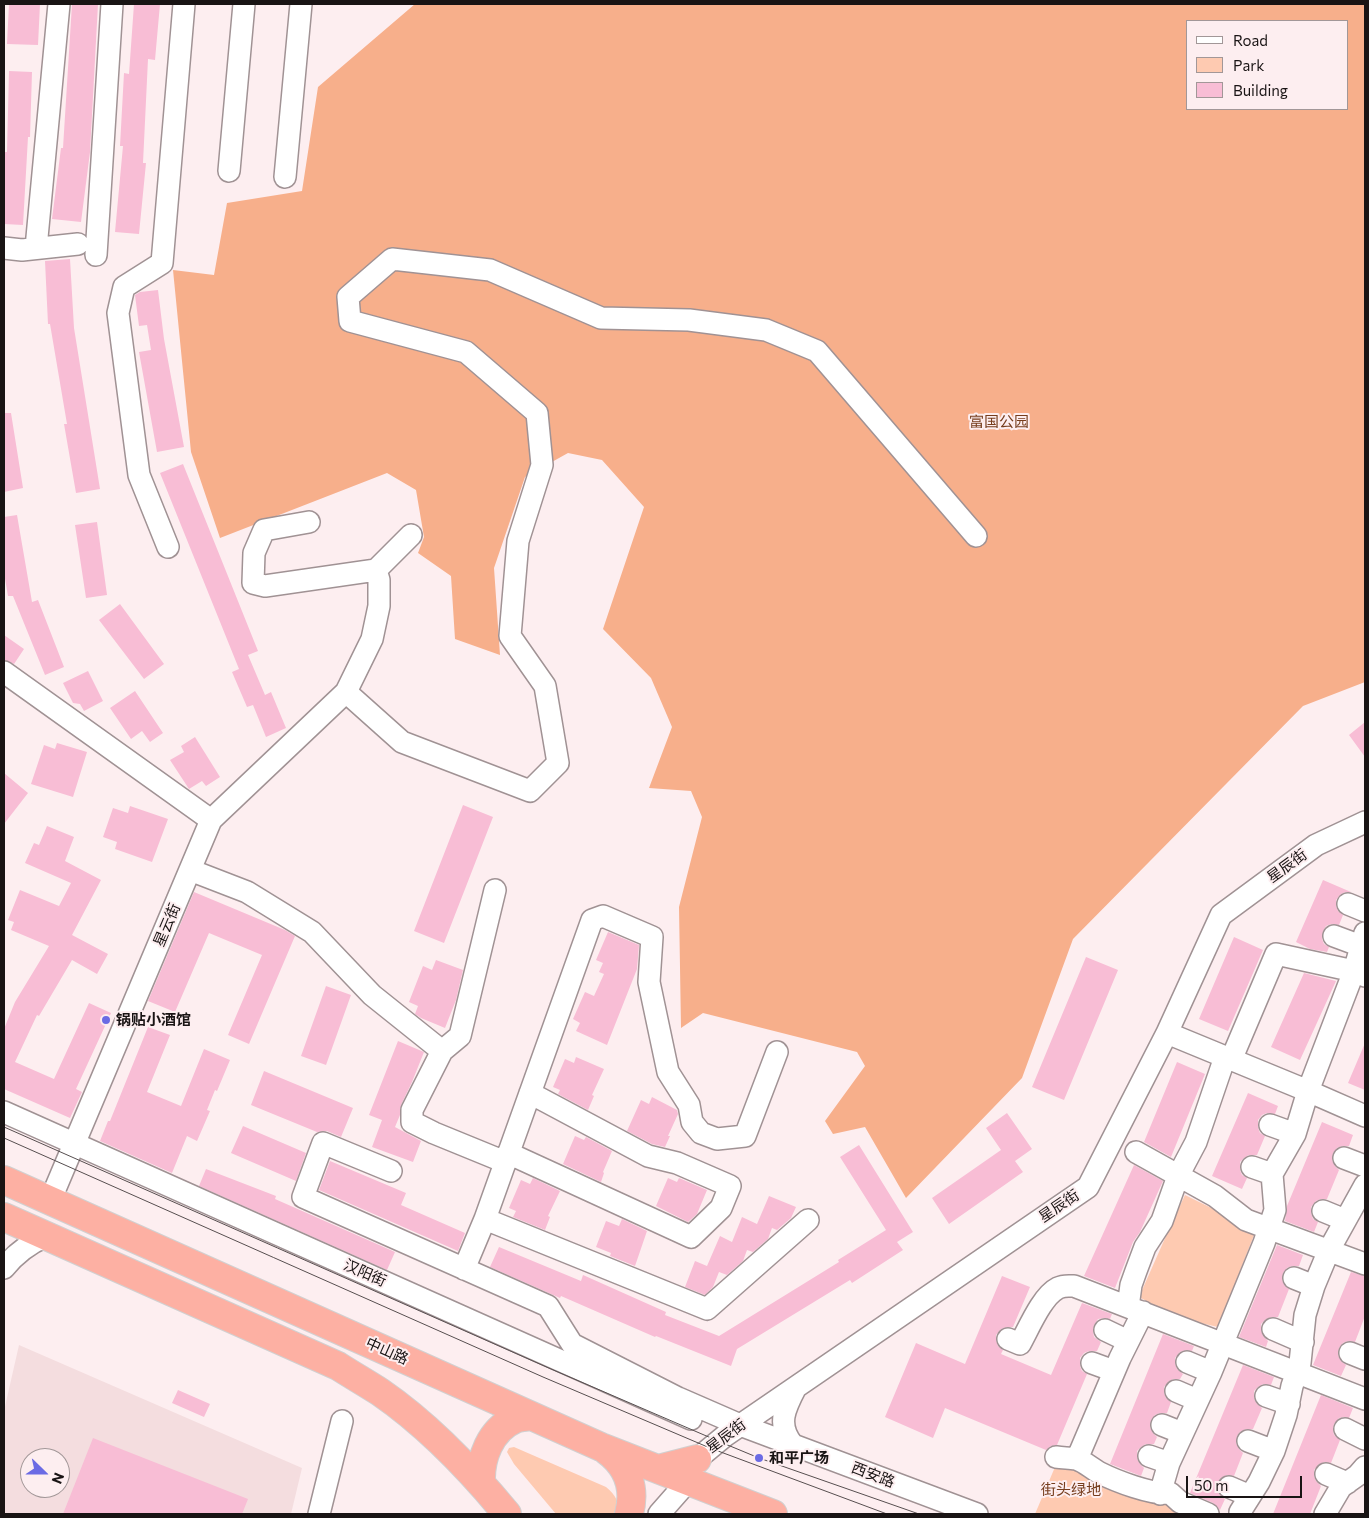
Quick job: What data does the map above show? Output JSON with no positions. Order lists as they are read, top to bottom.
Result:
{
  "streets": {
    "highway": ["中山路"],
    "street": [
      "星辰街",
      "星云街",
      "汉阳街",
      "西安路"
    ]
  },
  "crossings": [
    ["星辰街", "汉阳街"],
    ["星辰街", "中山路"],
    ["星辰街", "西安路"],
    ["星云街", "汉阳街"],
    ["星云街", "中山路"],
    ["汉阳街", "西安路"]
  ],
  "parks": ["富国公园", "街头绿地"],
  "places": ["锅贴小酒馆", "和平广场"],
  "legend": ["Road", "Park", "Building"],
  "scale_bar": "50 m",
  "north": "right"
}
